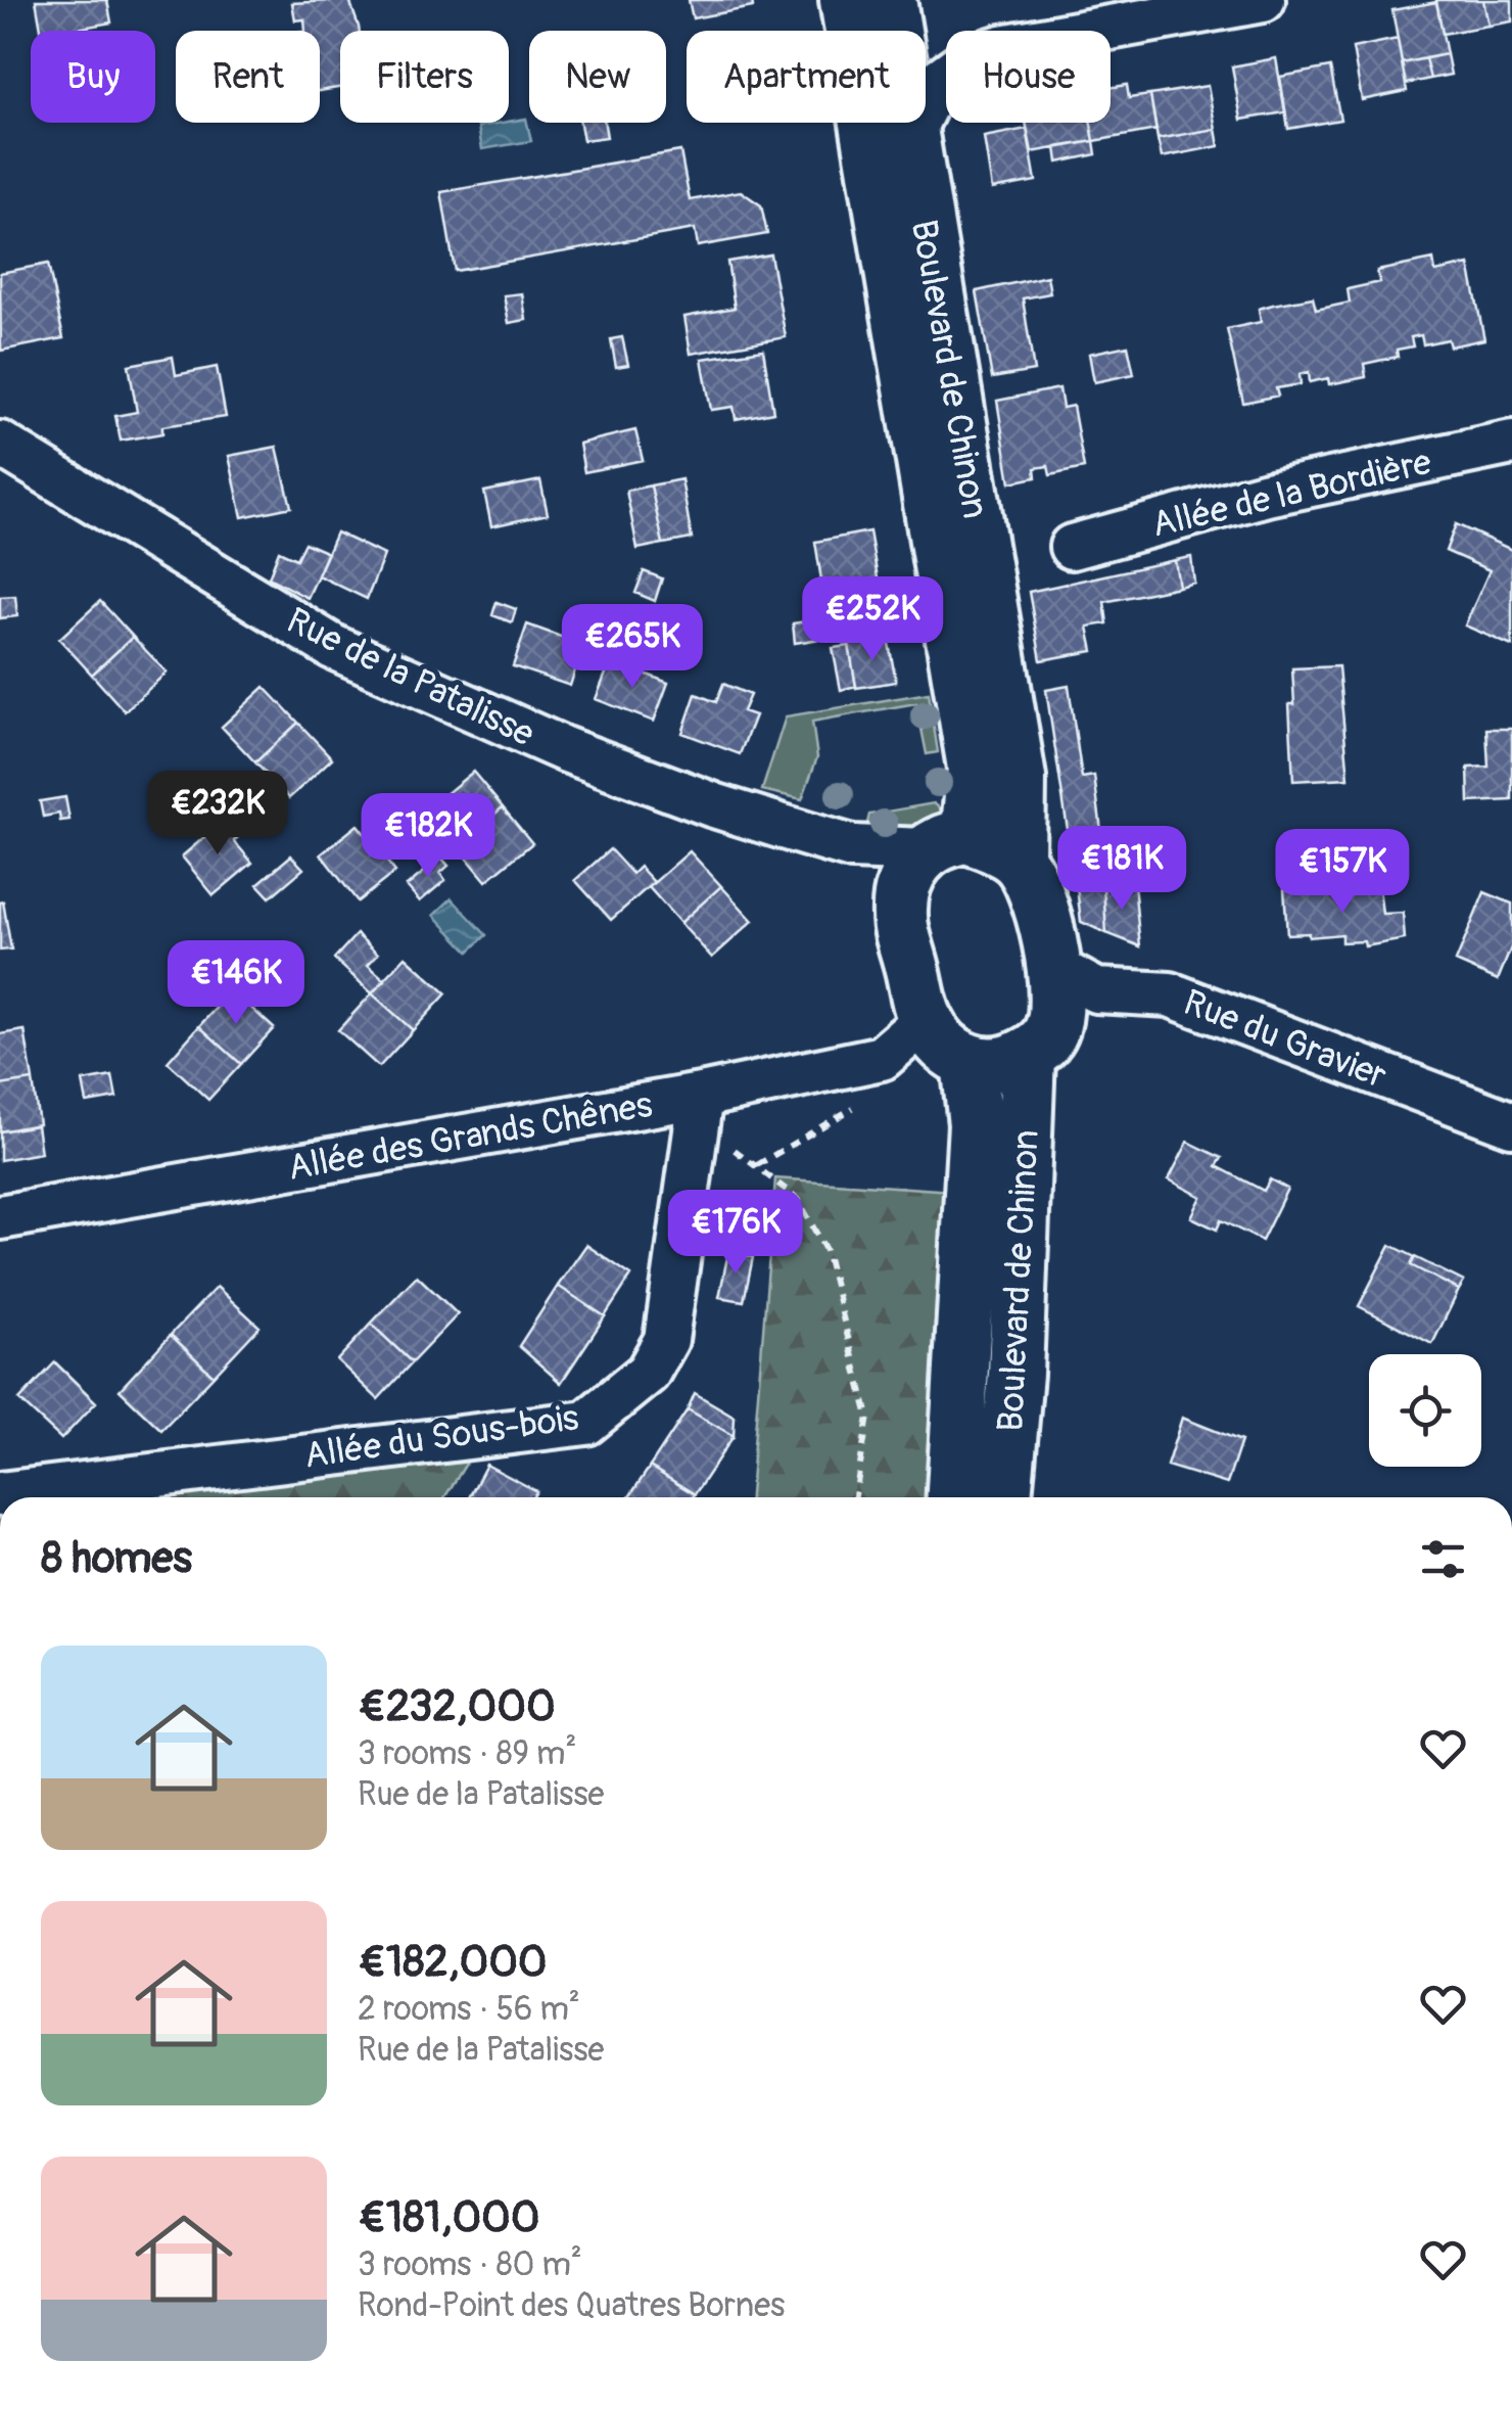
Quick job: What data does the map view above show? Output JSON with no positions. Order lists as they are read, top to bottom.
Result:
{
  "streets": {
    "main road": ["Boulevard de Chinon"],
    "street": [
      "Allée de la Bordière",
      "Rue de la Patalisse",
      "Rue du Gravier",
      "Allée des Grands Chênes",
      "Allée du Sous-bois"
    ]
  },
  "crossings": [
    ["Boulevard de Chinon", "Rue de la Patalisse"],
    ["Boulevard de Chinon", "Rue du Gravier"],
    ["Boulevard de Chinon", "Allée des Grands Chênes"],
    ["Rue de la Patalisse", "Rue du Gravier"],
    ["Rue de la Patalisse", "Allée des Grands Chênes"],
    ["Rue du Gravier", "Allée des Grands Chênes"],
    ["Allée des Grands Chênes", "Allée du Sous-bois"]
  ],
  "page": {
    "chip": [
      "Buy",
      "Rent",
      "Filters",
      "New",
      "Apartment",
      "House"
    ],
    "price": [
      "€252K",
      "€265K",
      "€232K",
      "€182K",
      "€181K",
      "€157K",
      "€146K",
      "€176K"
    ],
    "heading": "8 homes",
    "list": [
      {
        "name": "€232,000",
        "note": "3 rooms · 89 m² · Rue de la Patalisse"
      },
      {
        "name": "€182,000",
        "note": "2 rooms · 56 m² · Rue de la Patalisse"
      },
      {
        "name": "€181,000",
        "note": "3 rooms · 80 m² · Rond-Point des Quatres Bornes"
      }
    ]
  }
}
